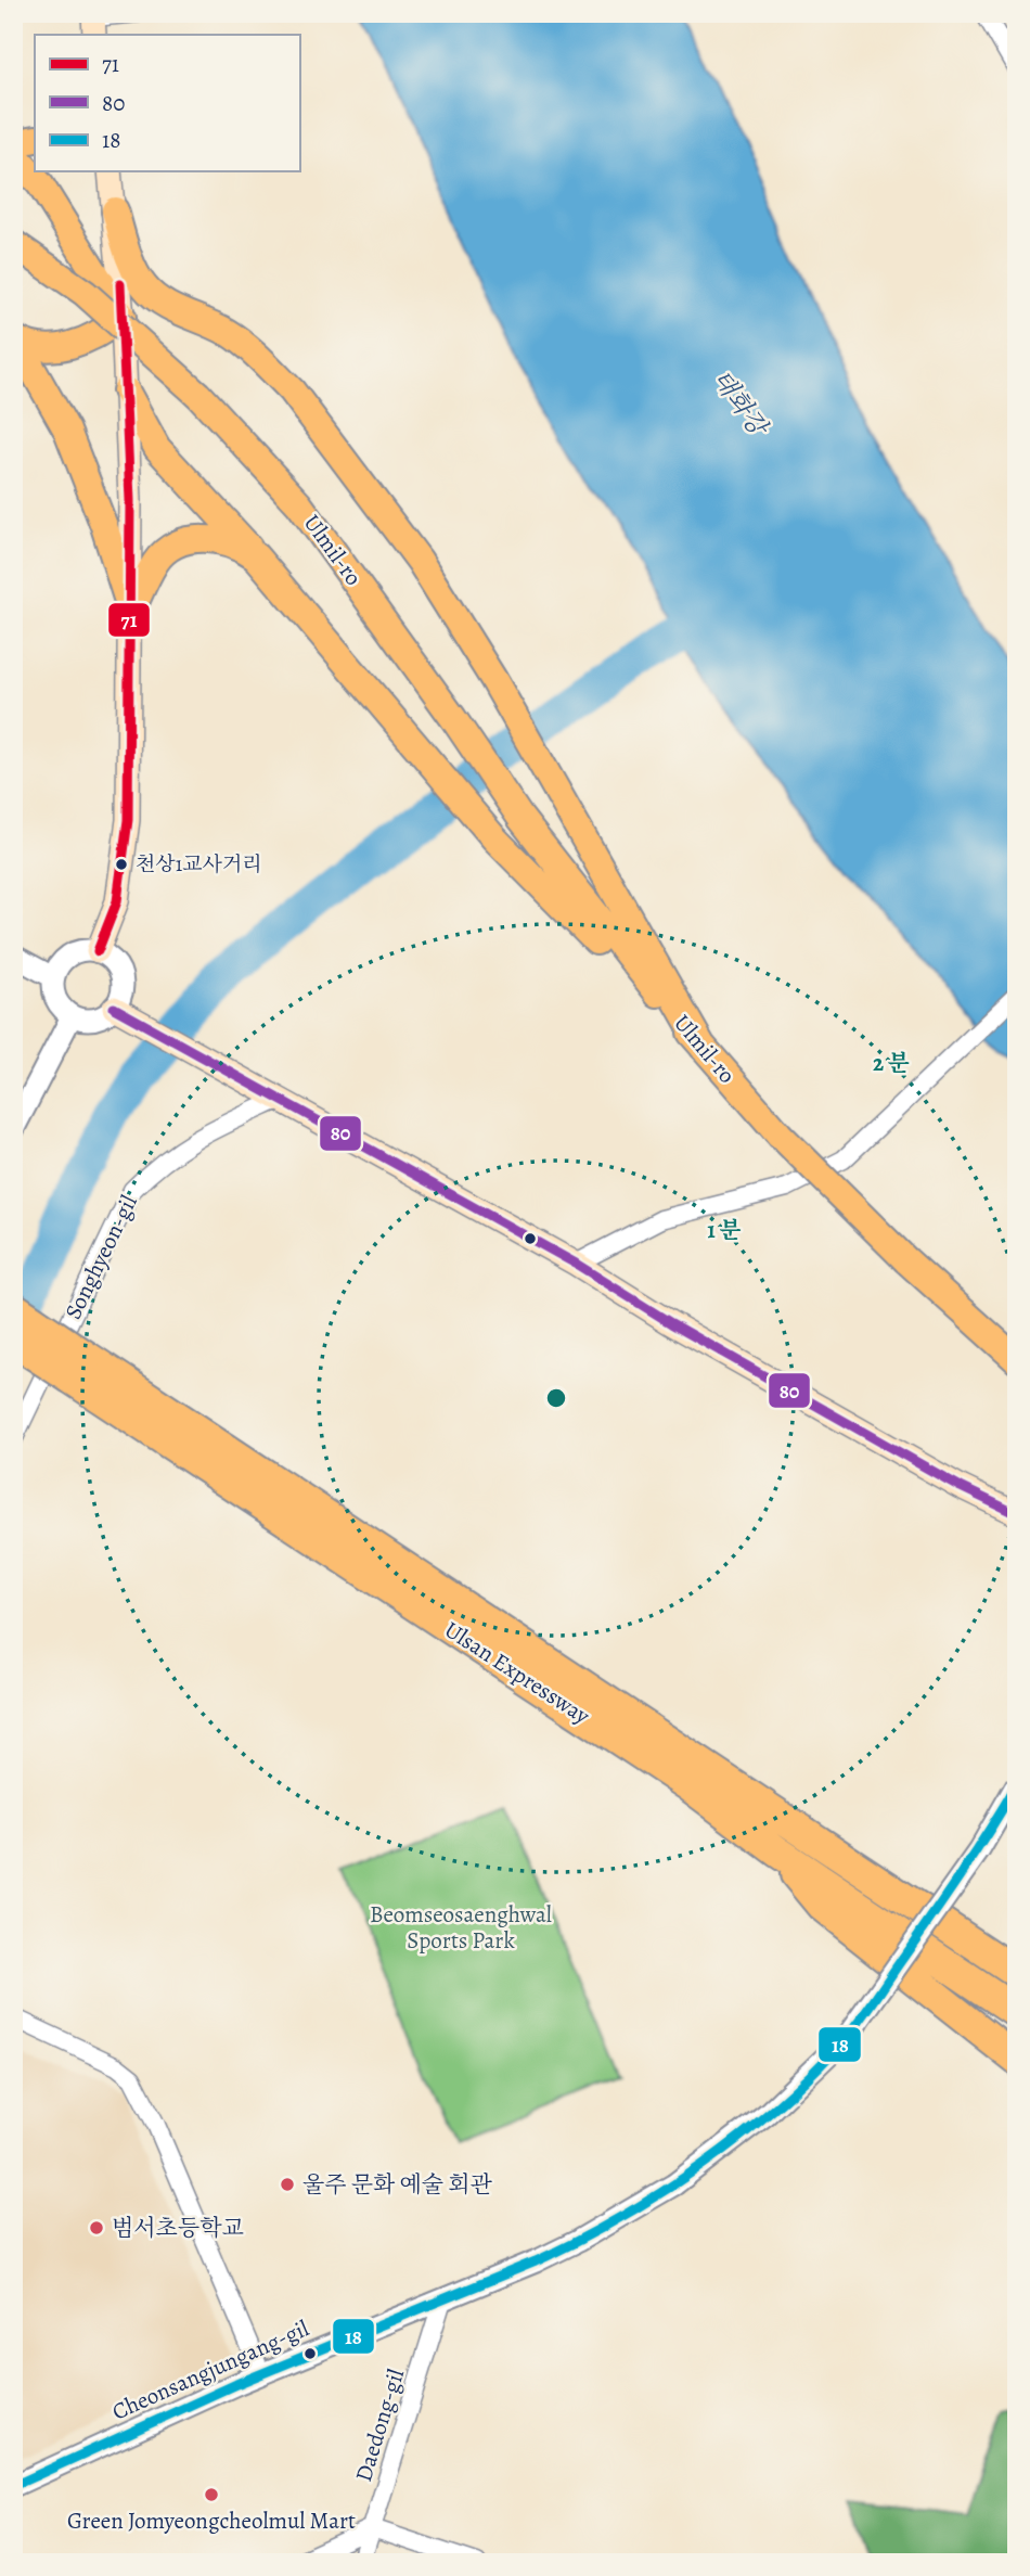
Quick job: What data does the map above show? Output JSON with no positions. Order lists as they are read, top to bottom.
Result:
{
  "streets": {
    "highway": ["Ulsan Expressway"],
    "main road": ["Ulmil-ro"],
    "street": ["Songhyeon-gil", "Cheonsangjungang-gil", "Daedong-gil"]
  },
  "crossings": [
    ["Cheonsangjungang-gil", "Daedong-gil"]
  ],
  "water": ["태화강"],
  "parks": ["Beomseosaenghwal Sports Park"],
  "places": [
    "천상1교사거리",
    "울주 문화 예술 회관",
    "범서초등학교",
    "Green Jomyeongcheolmul Mart"
  ],
  "lines": ["transit line 71", "transit line 80", "transit line 18"],
  "legend": ["71", "80", "18"],
  "rings": ["2 분", "1 분"]
}
